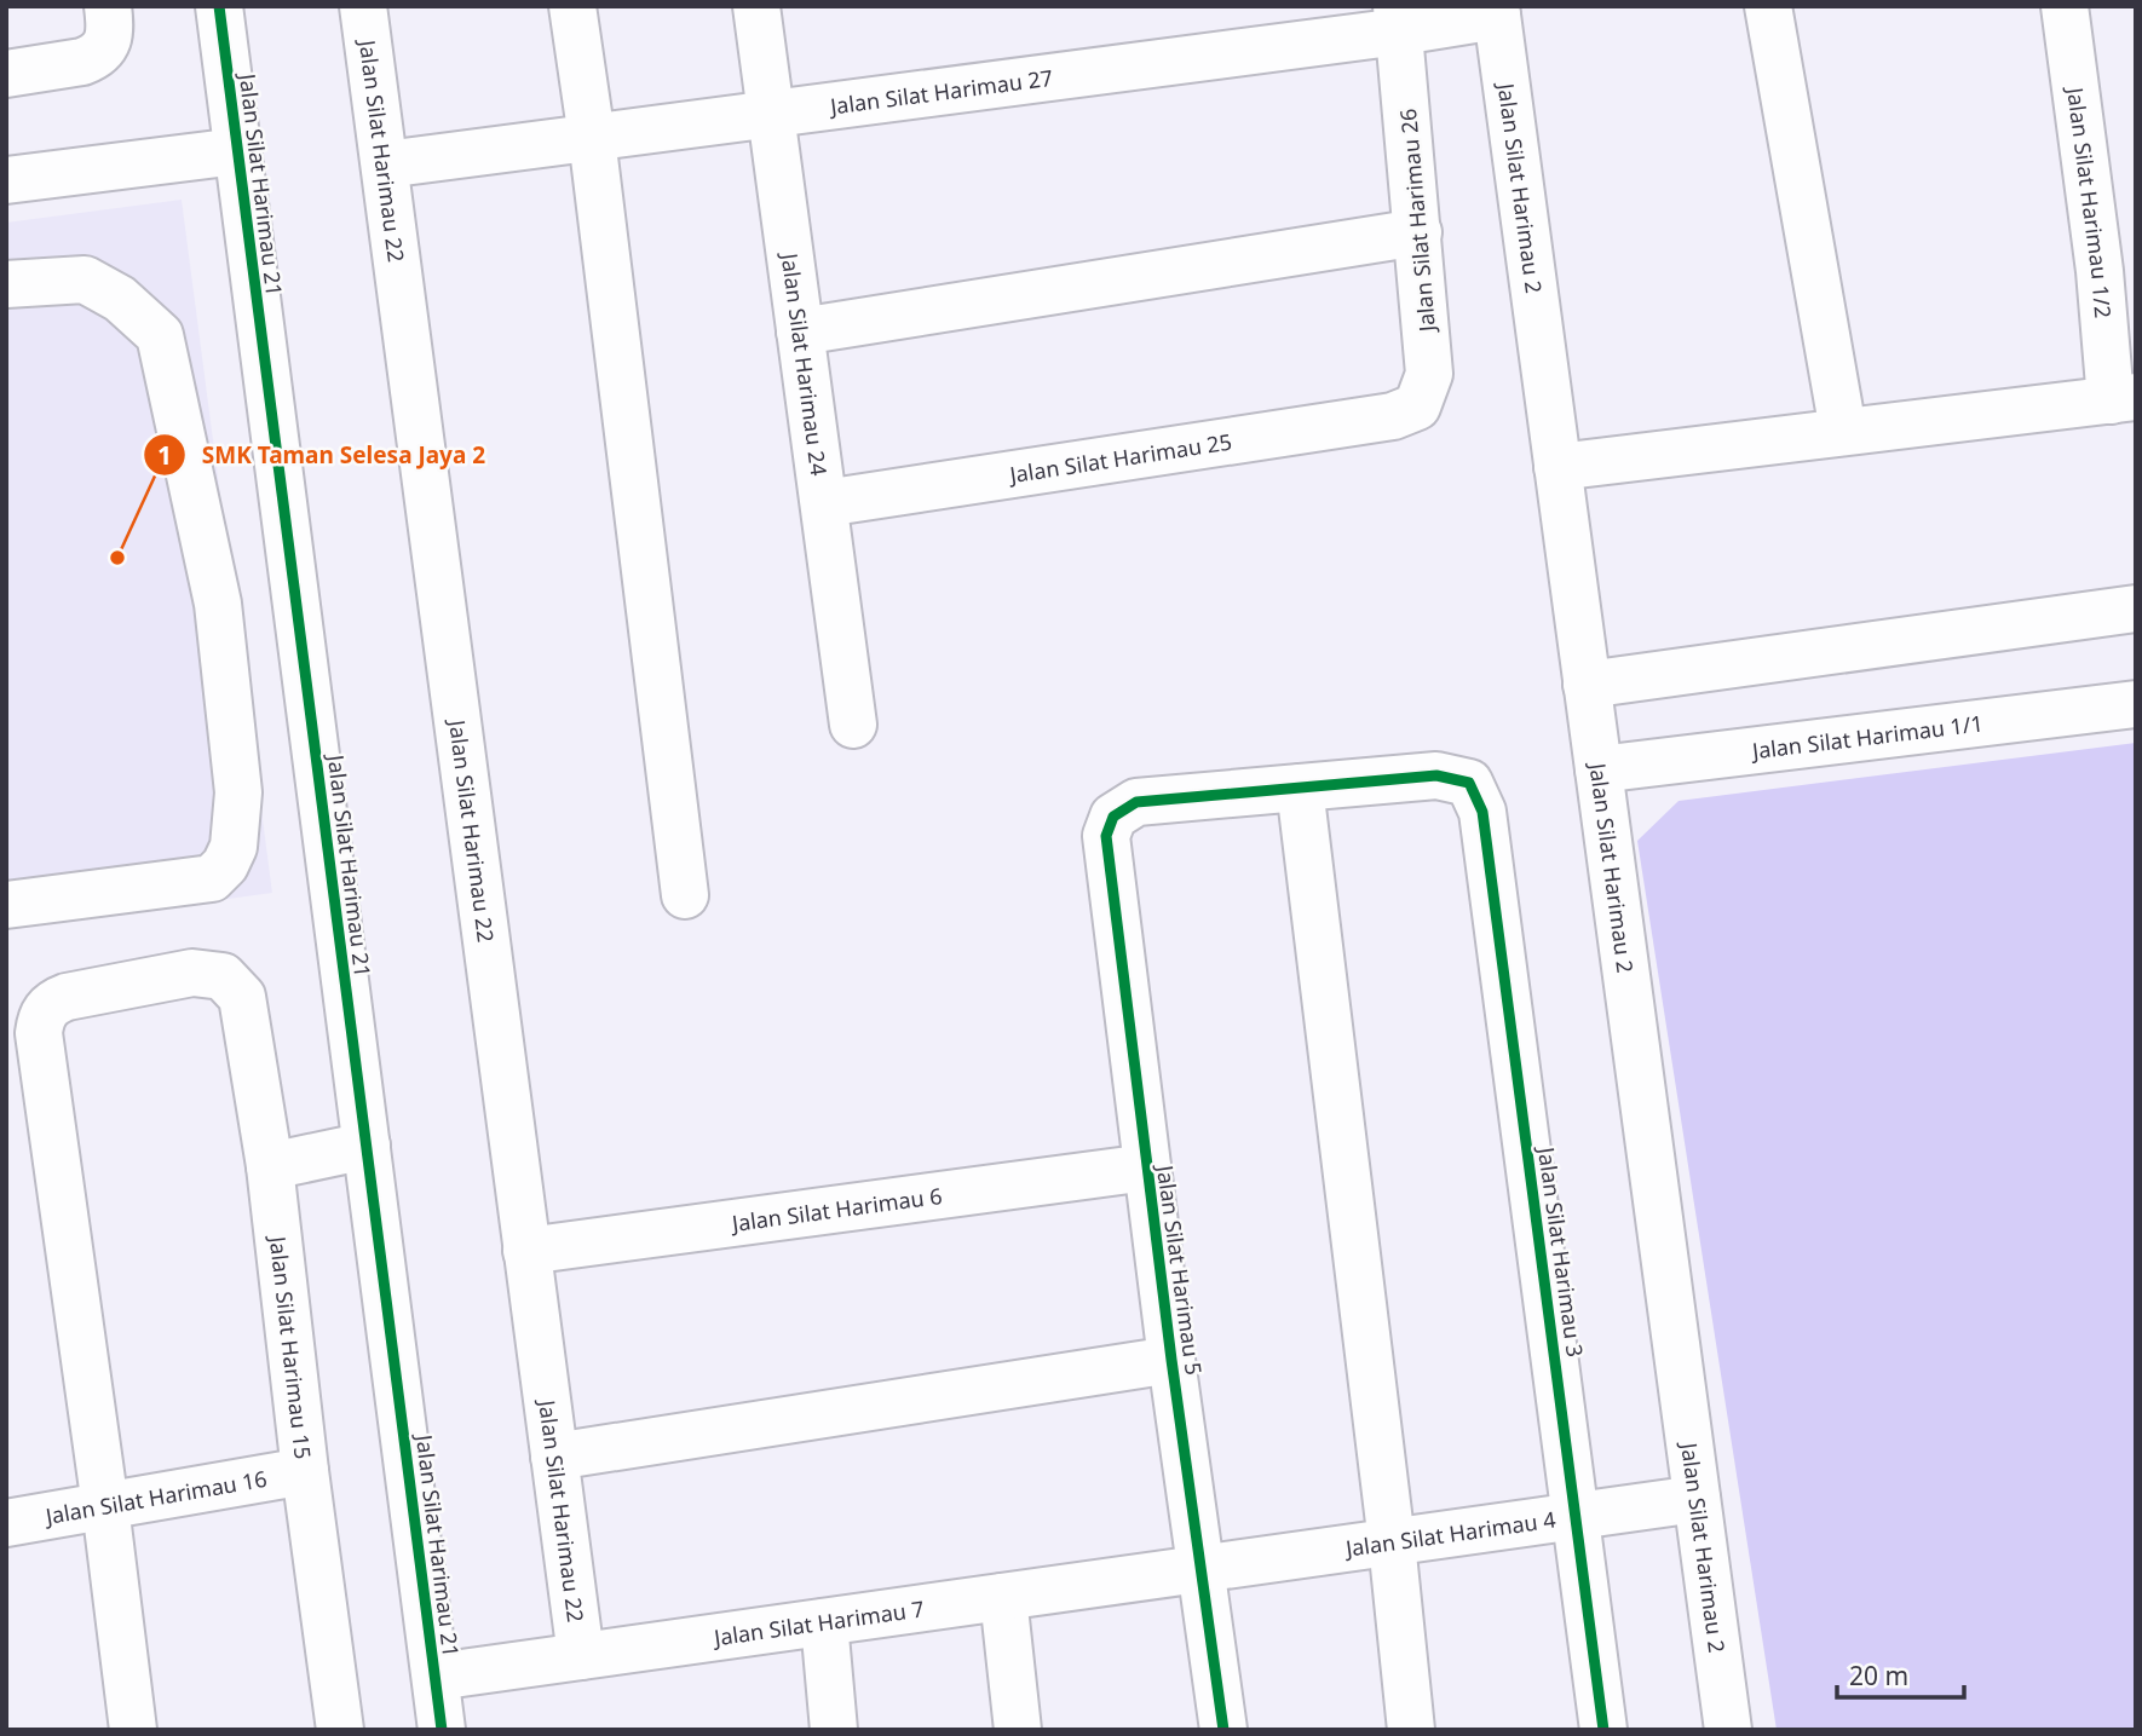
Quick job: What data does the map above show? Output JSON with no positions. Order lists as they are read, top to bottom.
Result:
{
  "streets": {
    "street": [
      "Jalan Silat Harimau 27",
      "Jalan Silat Harimau 22",
      "Jalan Silat Harimau 21",
      "Jalan Silat Harimau 2",
      "Jalan Silat Harimau 1/2",
      "Jalan Silat Harimau 26",
      "Jalan Silat Harimau 24",
      "Jalan Silat Harimau 25",
      "Jalan Silat Harimau 1/1",
      "Jalan Silat Harimau 6",
      "Jalan Silat Harimau 3",
      "Jalan Silat Harimau 5",
      "Jalan Silat Harimau 15",
      "Jalan Silat Harimau 16",
      "Jalan Silat Harimau 4",
      "Jalan Silat Harimau 7"
    ]
  },
  "crossings": [
    ["Jalan Silat Harimau 27", "Jalan Silat Harimau 22"],
    ["Jalan Silat Harimau 27", "Jalan Silat Harimau 2"],
    ["Jalan Silat Harimau 27", "Jalan Silat Harimau 26"],
    ["Jalan Silat Harimau 27", "Jalan Silat Harimau 24"],
    ["Jalan Silat Harimau 22", "Jalan Silat Harimau 6"],
    ["Jalan Silat Harimau 22", "Jalan Silat Harimau 7"],
    ["Jalan Silat Harimau 21", "Jalan Silat Harimau 7"],
    ["Jalan Silat Harimau 2", "Jalan Silat Harimau 1/1"],
    ["Jalan Silat Harimau 2", "Jalan Silat Harimau 4"],
    ["Jalan Silat Harimau 26", "Jalan Silat Harimau 25"],
    ["Jalan Silat Harimau 24", "Jalan Silat Harimau 25"],
    ["Jalan Silat Harimau 6", "Jalan Silat Harimau 5"],
    ["Jalan Silat Harimau 3", "Jalan Silat Harimau 5"],
    ["Jalan Silat Harimau 3", "Jalan Silat Harimau 4"],
    ["Jalan Silat Harimau 5", "Jalan Silat Harimau 4"],
    ["Jalan Silat Harimau 5", "Jalan Silat Harimau 7"],
    ["Jalan Silat Harimau 15", "Jalan Silat Harimau 16"],
    ["Jalan Silat Harimau 4", "Jalan Silat Harimau 7"]
  ],
  "places": ["SMK Taman Selesa Jaya 2"],
  "scale_bar": "20 m"
}
